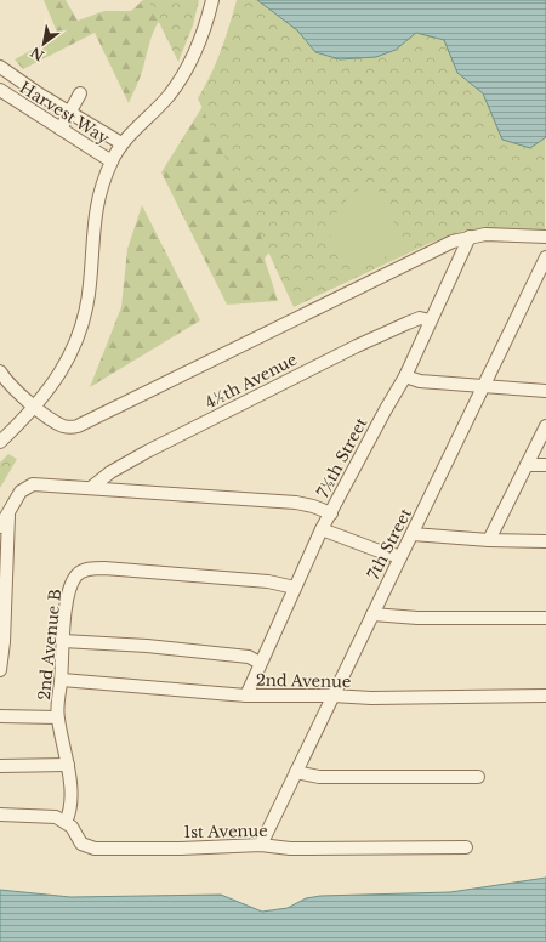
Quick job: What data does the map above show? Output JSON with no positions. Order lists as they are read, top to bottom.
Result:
{
  "streets": {
    "street": [
      "Harvest Way",
      "4½th Avenue",
      "7½th Street",
      "7th Street",
      "2nd Avenue B",
      "2nd Avenue",
      "1st Avenue"
    ]
  },
  "crossings": [
    ["4½th Avenue", "7½th Street"],
    ["7½th Street", "2nd Avenue B"],
    ["7½th Street", "2nd Avenue"],
    ["7th Street", "2nd Avenue"],
    ["7th Street", "1st Avenue"],
    ["2nd Avenue B", "2nd Avenue"],
    ["2nd Avenue B", "1st Avenue"]
  ],
  "north": "bottom left"
}
